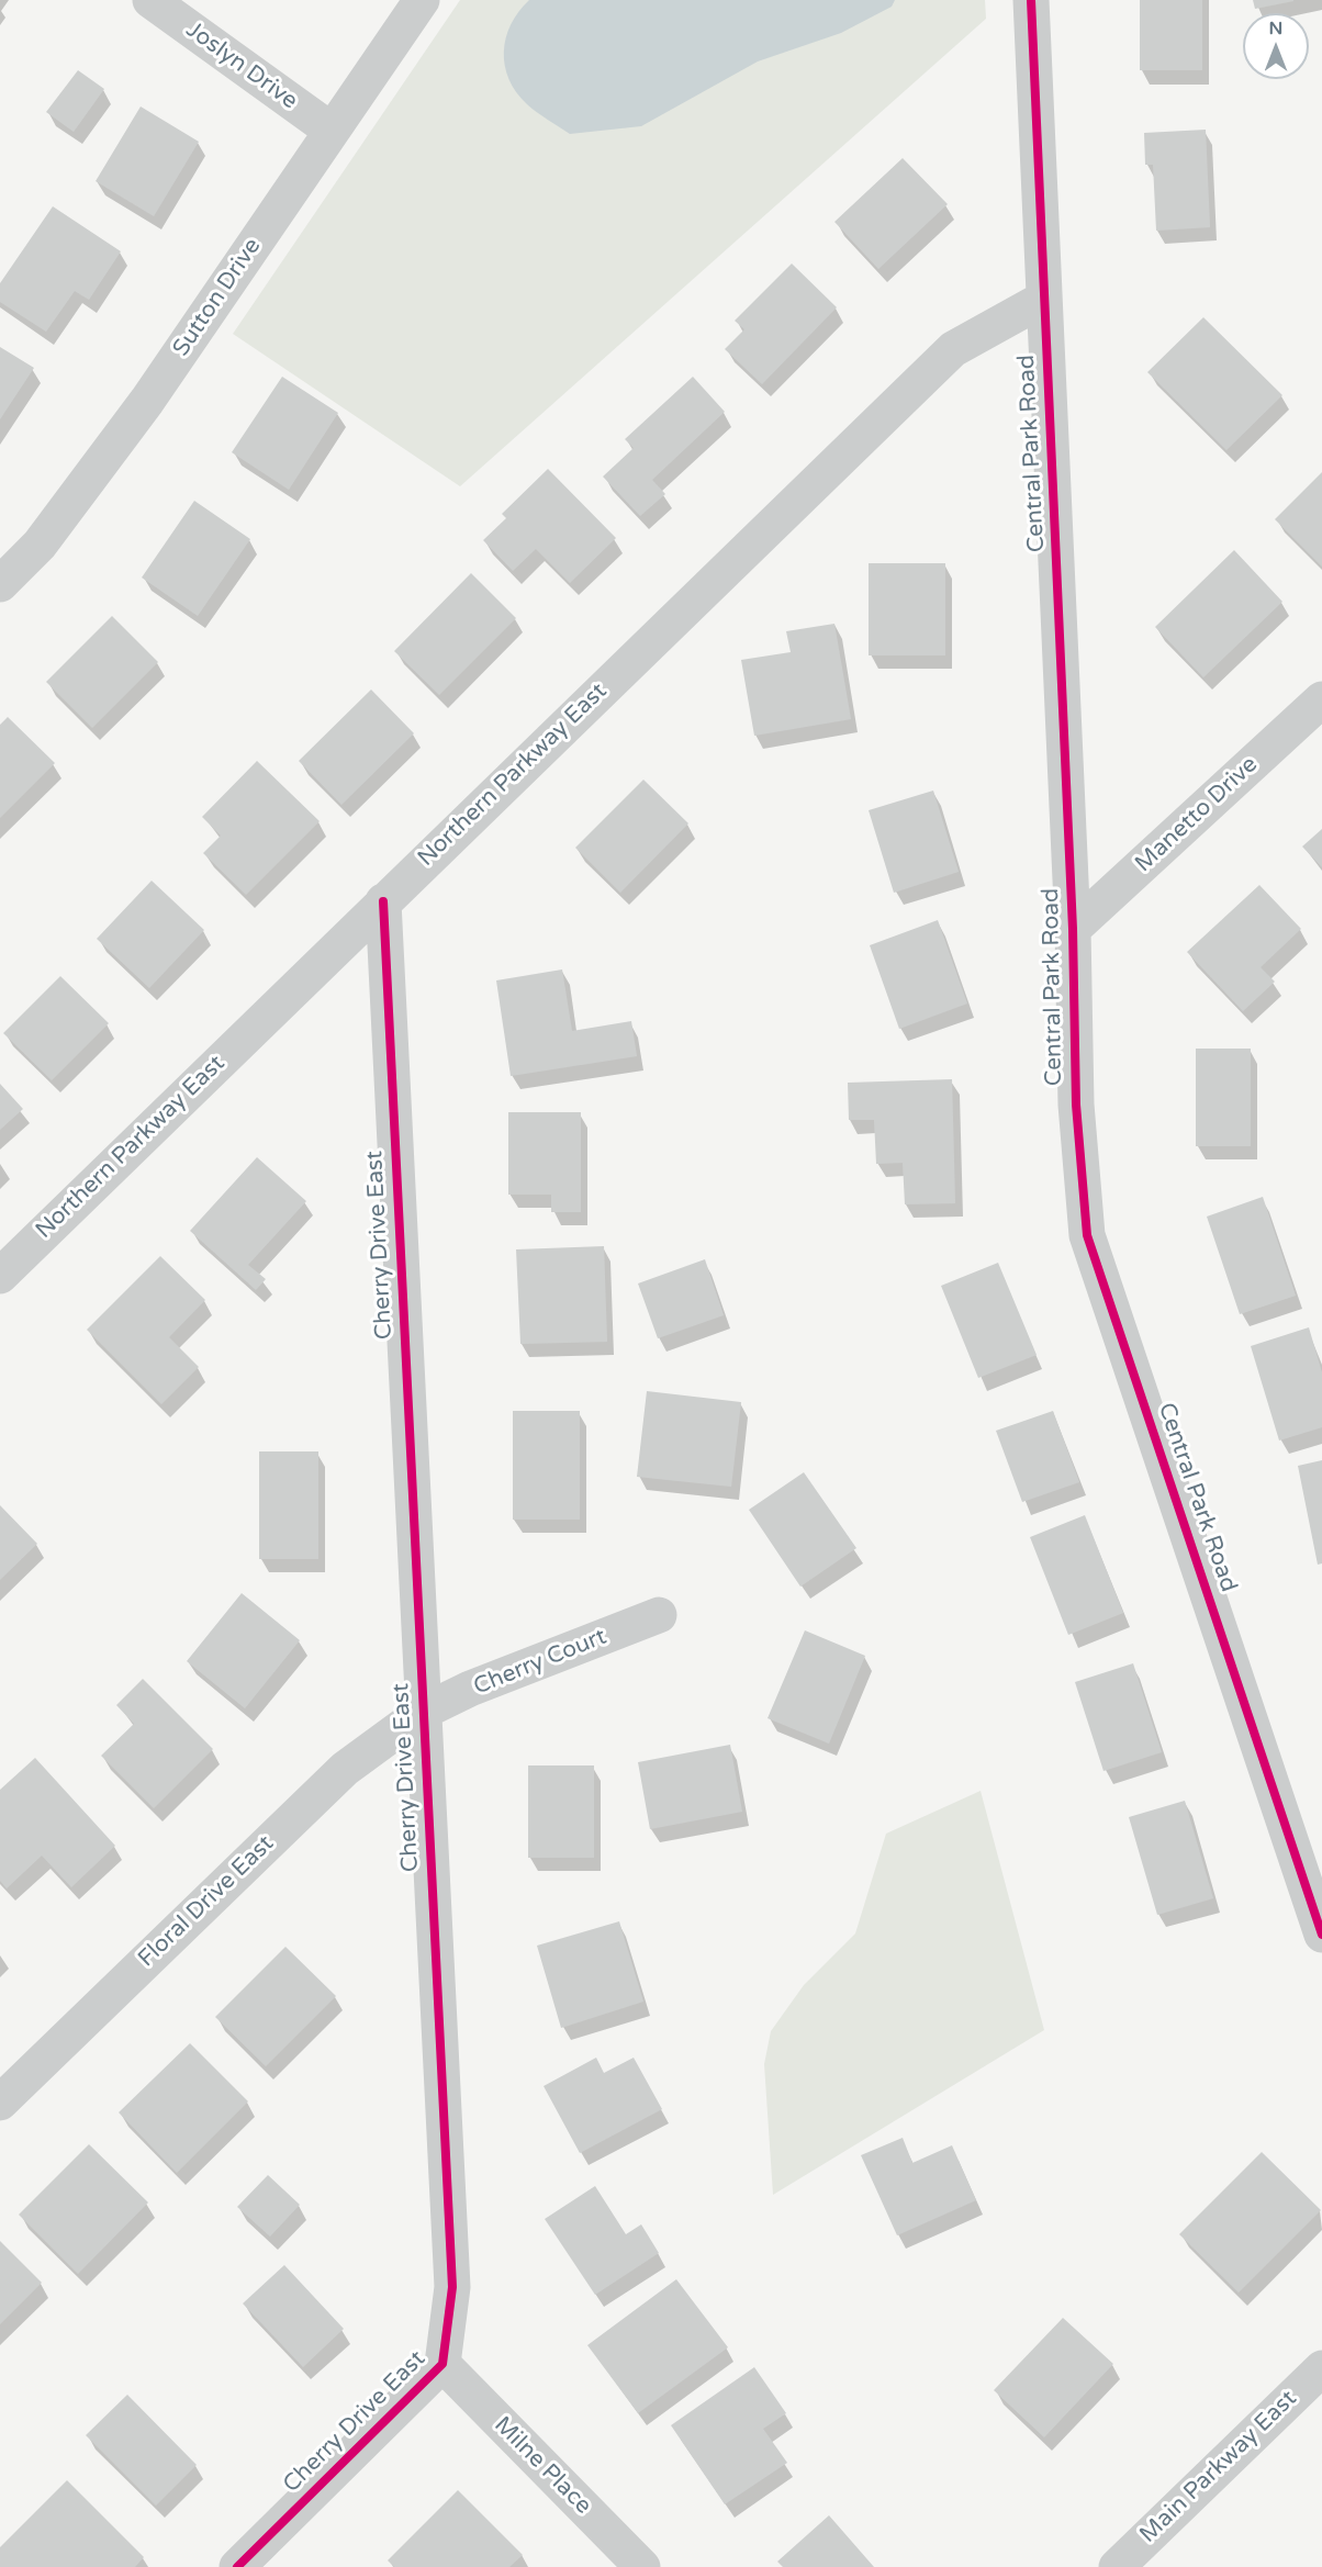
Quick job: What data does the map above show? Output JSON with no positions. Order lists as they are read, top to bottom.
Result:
{
  "streets": {
    "street": [
      "Joslyn Drive",
      "Sutton Drive",
      "Central Park Road",
      "Northern Parkway East",
      "Manetto Drive",
      "Cherry Drive East",
      "Cherry Court",
      "Floral Drive East",
      "Milne Place",
      "Main Parkway East"
    ]
  },
  "crossings": [
    ["Joslyn Drive", "Sutton Drive"],
    ["Central Park Road", "Northern Parkway East"],
    ["Central Park Road", "Manetto Drive"],
    ["Northern Parkway East", "Cherry Drive East"],
    ["Cherry Drive East", "Cherry Court"],
    ["Cherry Drive East", "Floral Drive East"],
    ["Cherry Drive East", "Milne Place"],
    ["Cherry Court", "Floral Drive East"]
  ],
  "north": "top"
}
